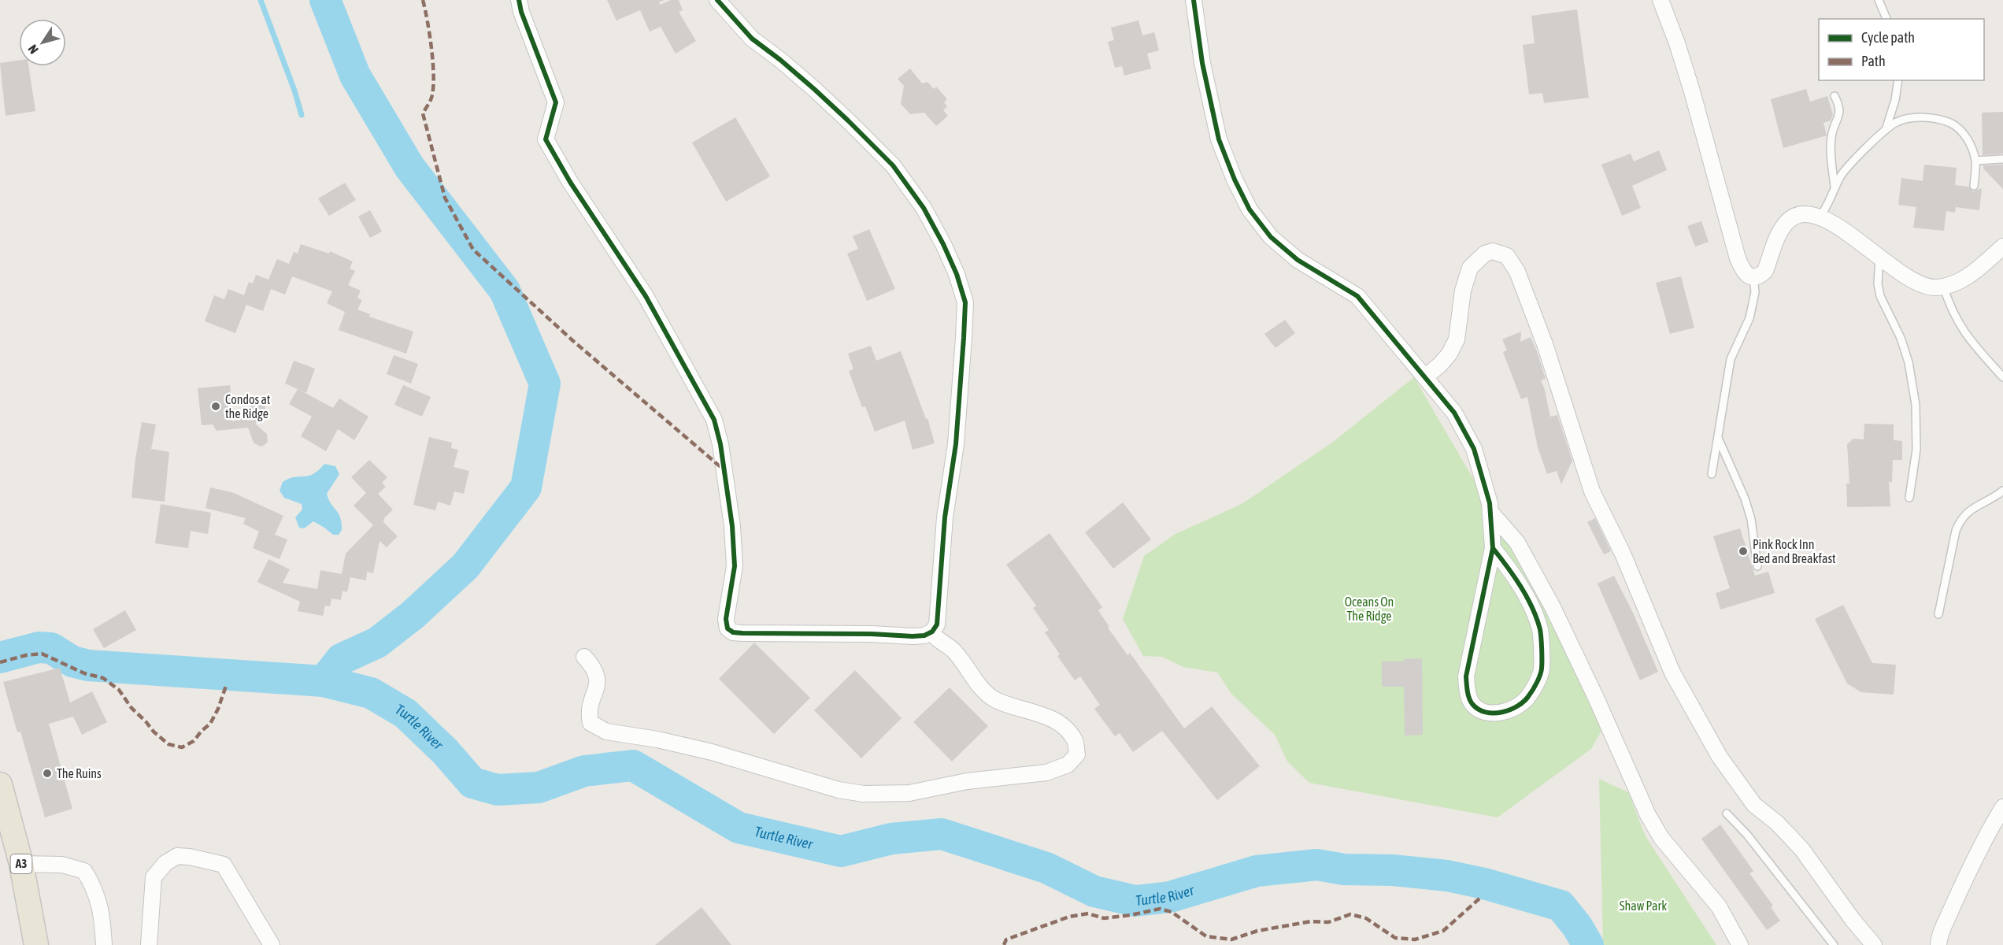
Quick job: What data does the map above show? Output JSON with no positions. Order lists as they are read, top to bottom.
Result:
{
  "streets": {
    "main road": ["A3"]
  },
  "water": ["Turtle River"],
  "parks": ["Oceans On The Ridge", "Shaw Park"],
  "places": ["Condos at the Ridge", "Pink Rock Inn Bed and Breakfast", "The Ruins"],
  "legend": ["Cycle path", "Path"],
  "north": "bottom left"
}
